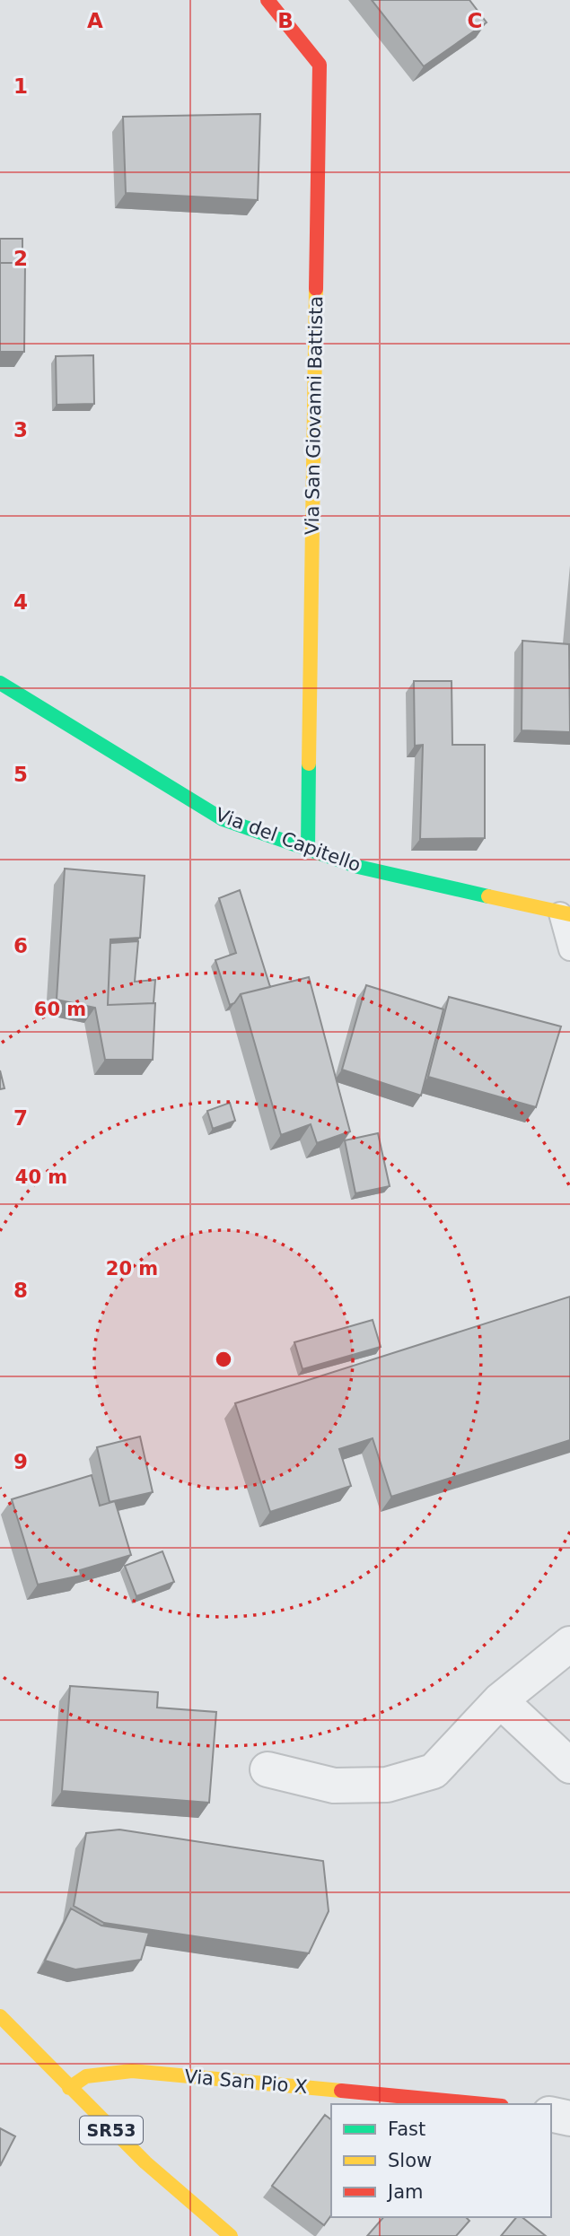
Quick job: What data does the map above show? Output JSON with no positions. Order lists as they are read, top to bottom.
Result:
{
  "streets": {
    "street": [
      "Via San Giovanni Battista",
      "Via del Capitello",
      "Via San Pio X",
      "SR53"
    ]
  },
  "crossings": [
    ["Via San Giovanni Battista", "Via del Capitello"],
    ["Via San Pio X", "SR53"]
  ],
  "legend": ["Fast", "Slow", "Jam"],
  "grid": {
    "columns": ["A", "B", "C"],
    "rows": [
      "1",
      "2",
      "3",
      "4",
      "5",
      "6",
      "7",
      "8",
      "9"
    ]
  },
  "rings": ["60 m", "40 m", "20 m"]
}
